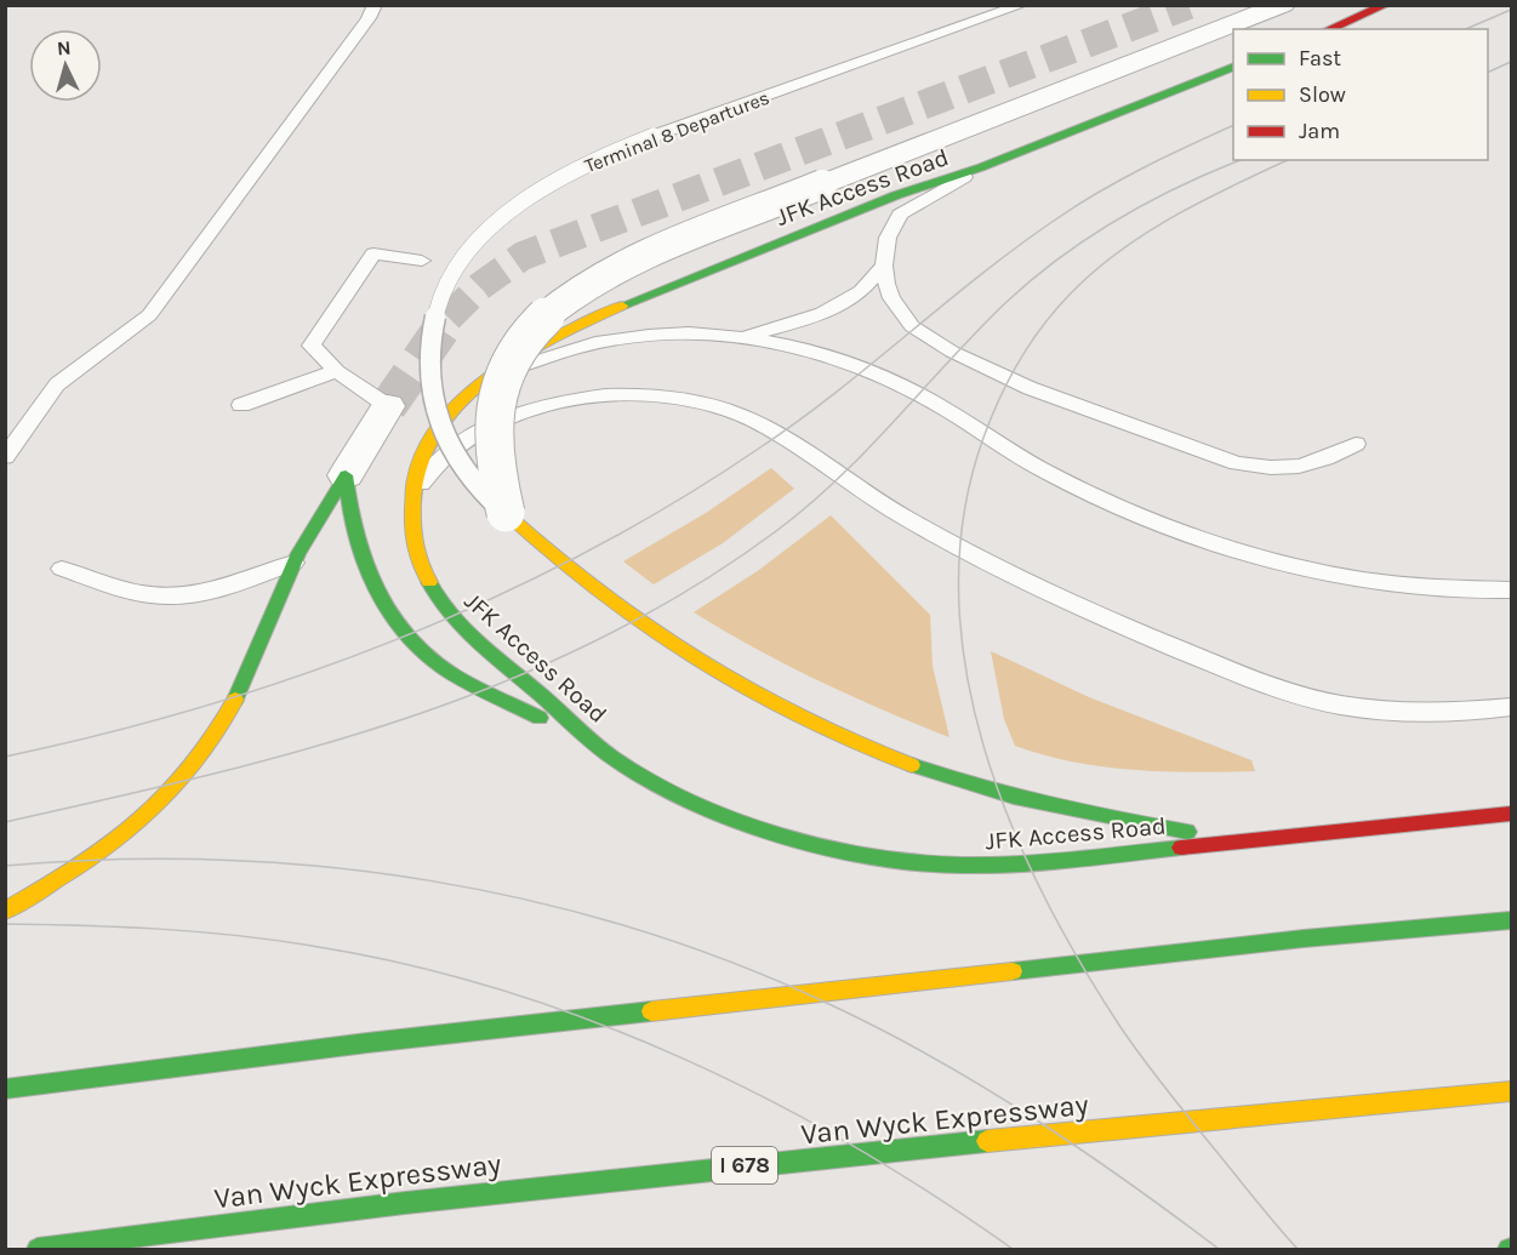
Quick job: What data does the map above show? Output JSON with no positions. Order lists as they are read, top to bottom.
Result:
{
  "streets": {
    "main road": ["JFK Access Road", "Van Wyck Expressway", "I 678"],
    "lane": ["Terminal 8 Departures"]
  },
  "legend": ["Fast", "Slow", "Jam"],
  "north": "top"
}
